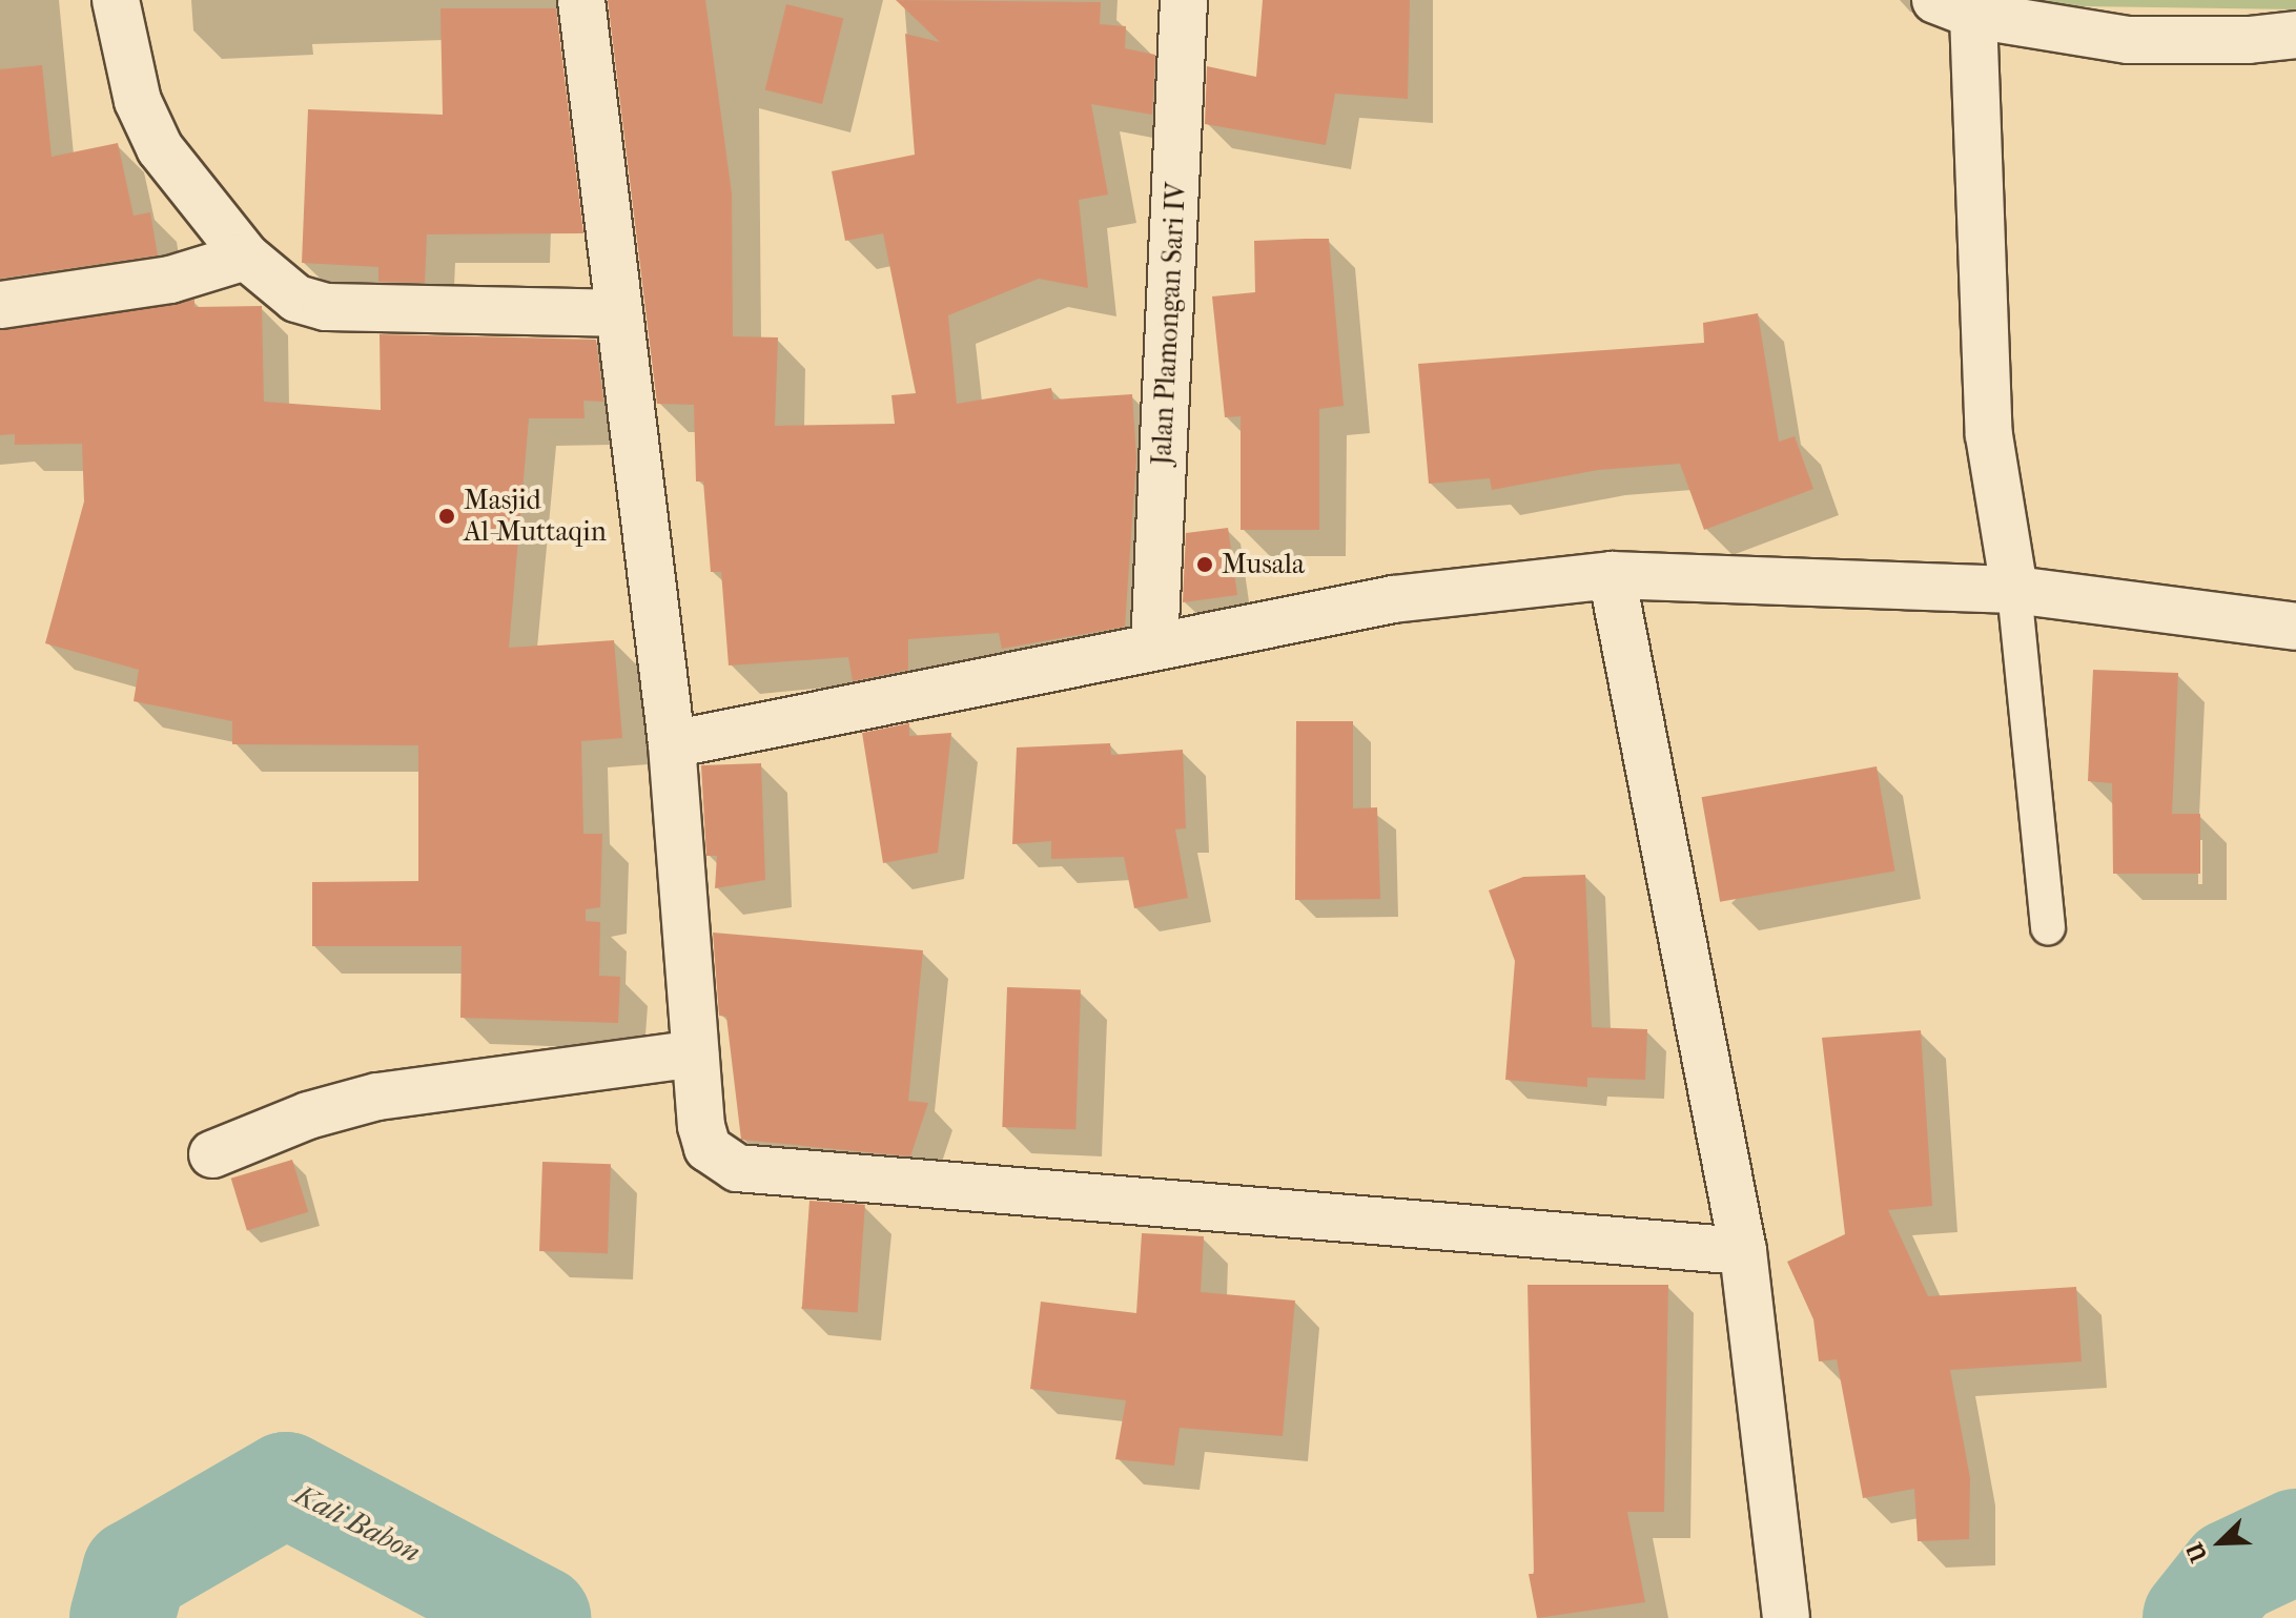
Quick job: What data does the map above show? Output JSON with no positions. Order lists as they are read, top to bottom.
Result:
{
  "streets": {
    "street": ["Jalan Plamongan Sari IV"]
  },
  "water": ["Kali Babon"],
  "places": ["Masjid Al-Muttaqin", "Musala"],
  "north": "bottom left"
}
